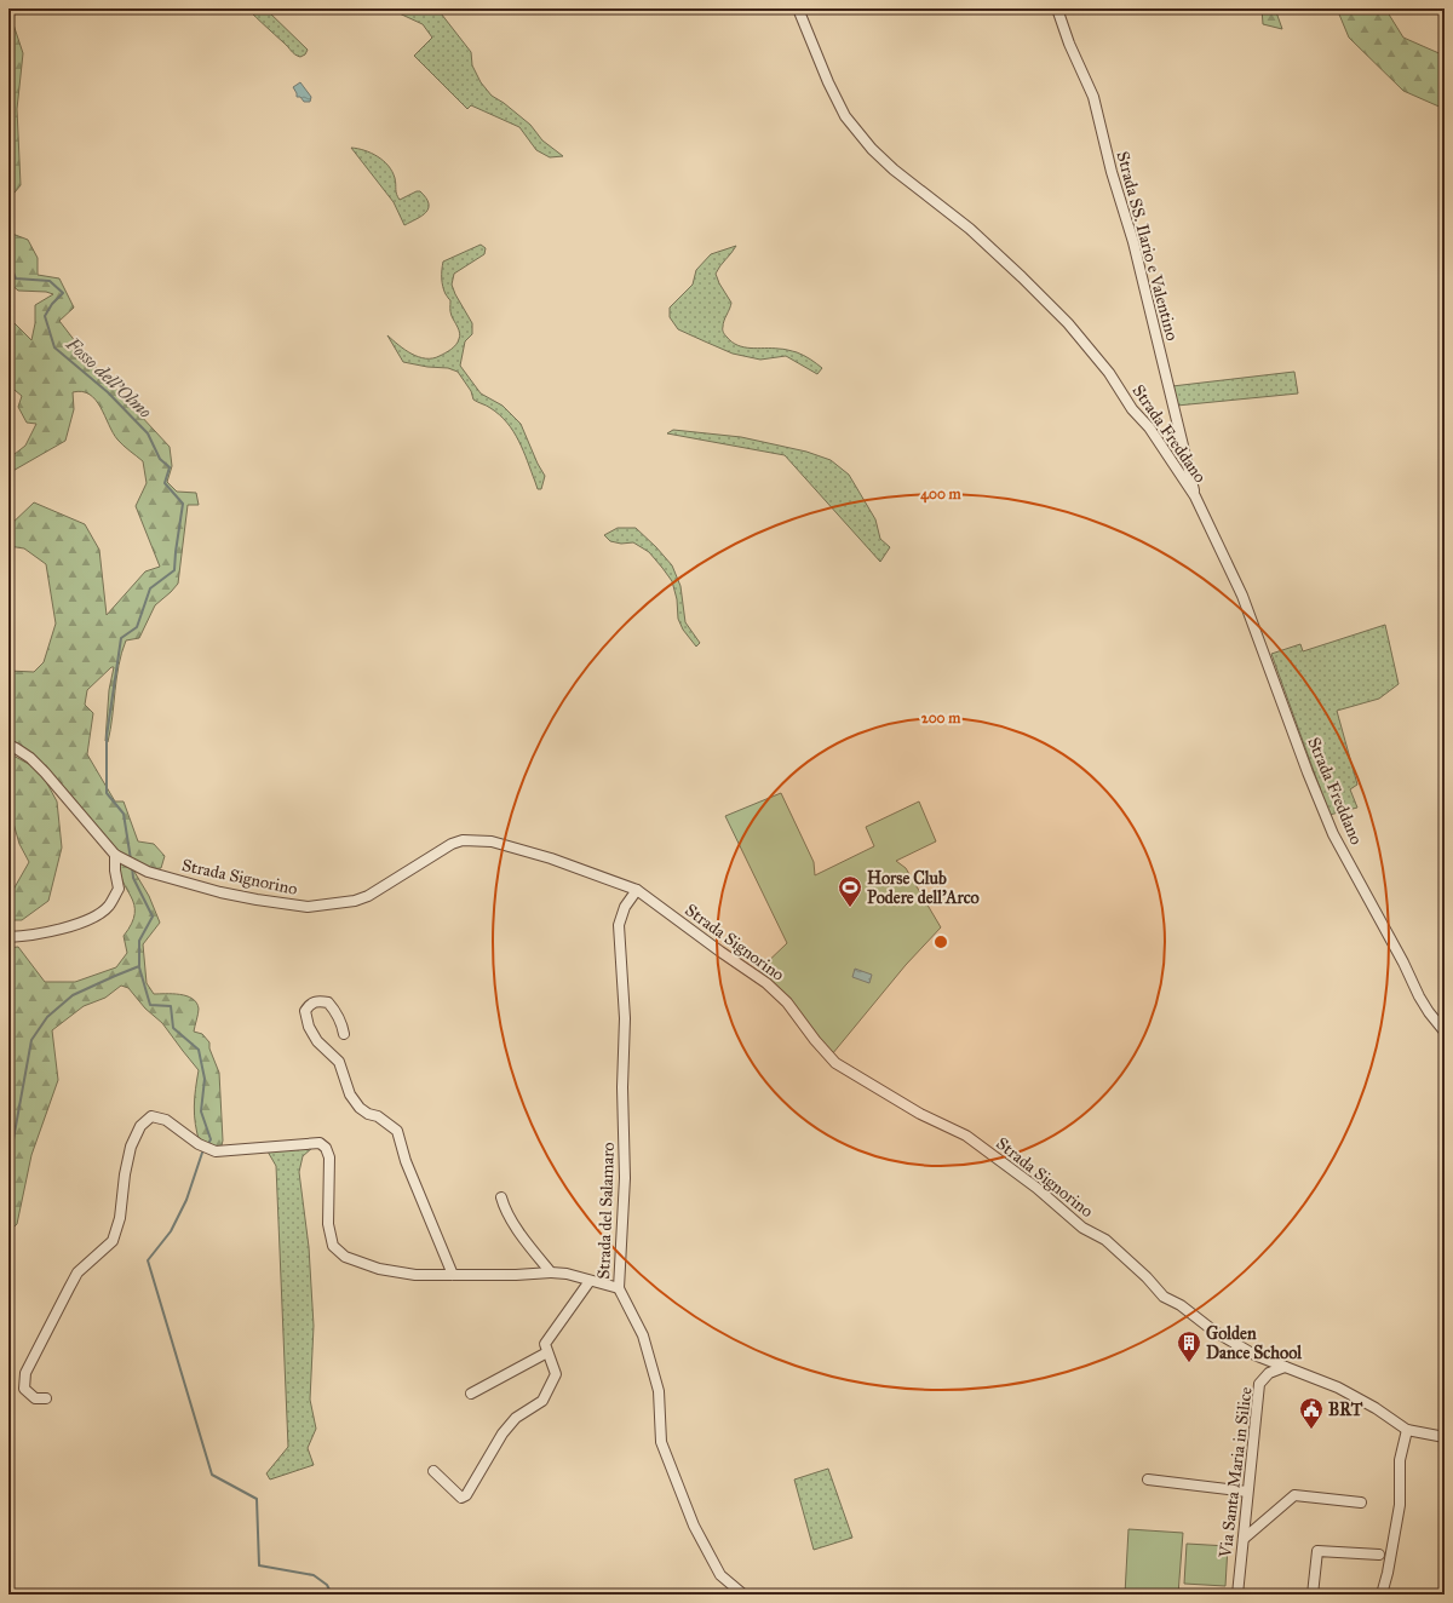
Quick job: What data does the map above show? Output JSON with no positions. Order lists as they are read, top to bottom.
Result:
{
  "streets": {
    "street": [
      "Strada SS. Ilario e Valentino",
      "Strada Freddano",
      "Strada Signorino",
      "Strada del Salamaro",
      "Via Santa Maria in Silice"
    ]
  },
  "crossings": [
    ["Strada SS. Ilario e Valentino", "Strada Freddano"],
    ["Strada Signorino", "Strada del Salamaro"],
    ["Strada Signorino", "Via Santa Maria in Silice"]
  ],
  "water": ["Fosso dell'Olmo"],
  "places": {
    "sports": ["Horse Club Podere dell'Arco"],
    "building": ["Golden Dance School"],
    "public building": ["BRT"]
  },
  "rings": ["400 m", "200 m"]
}
